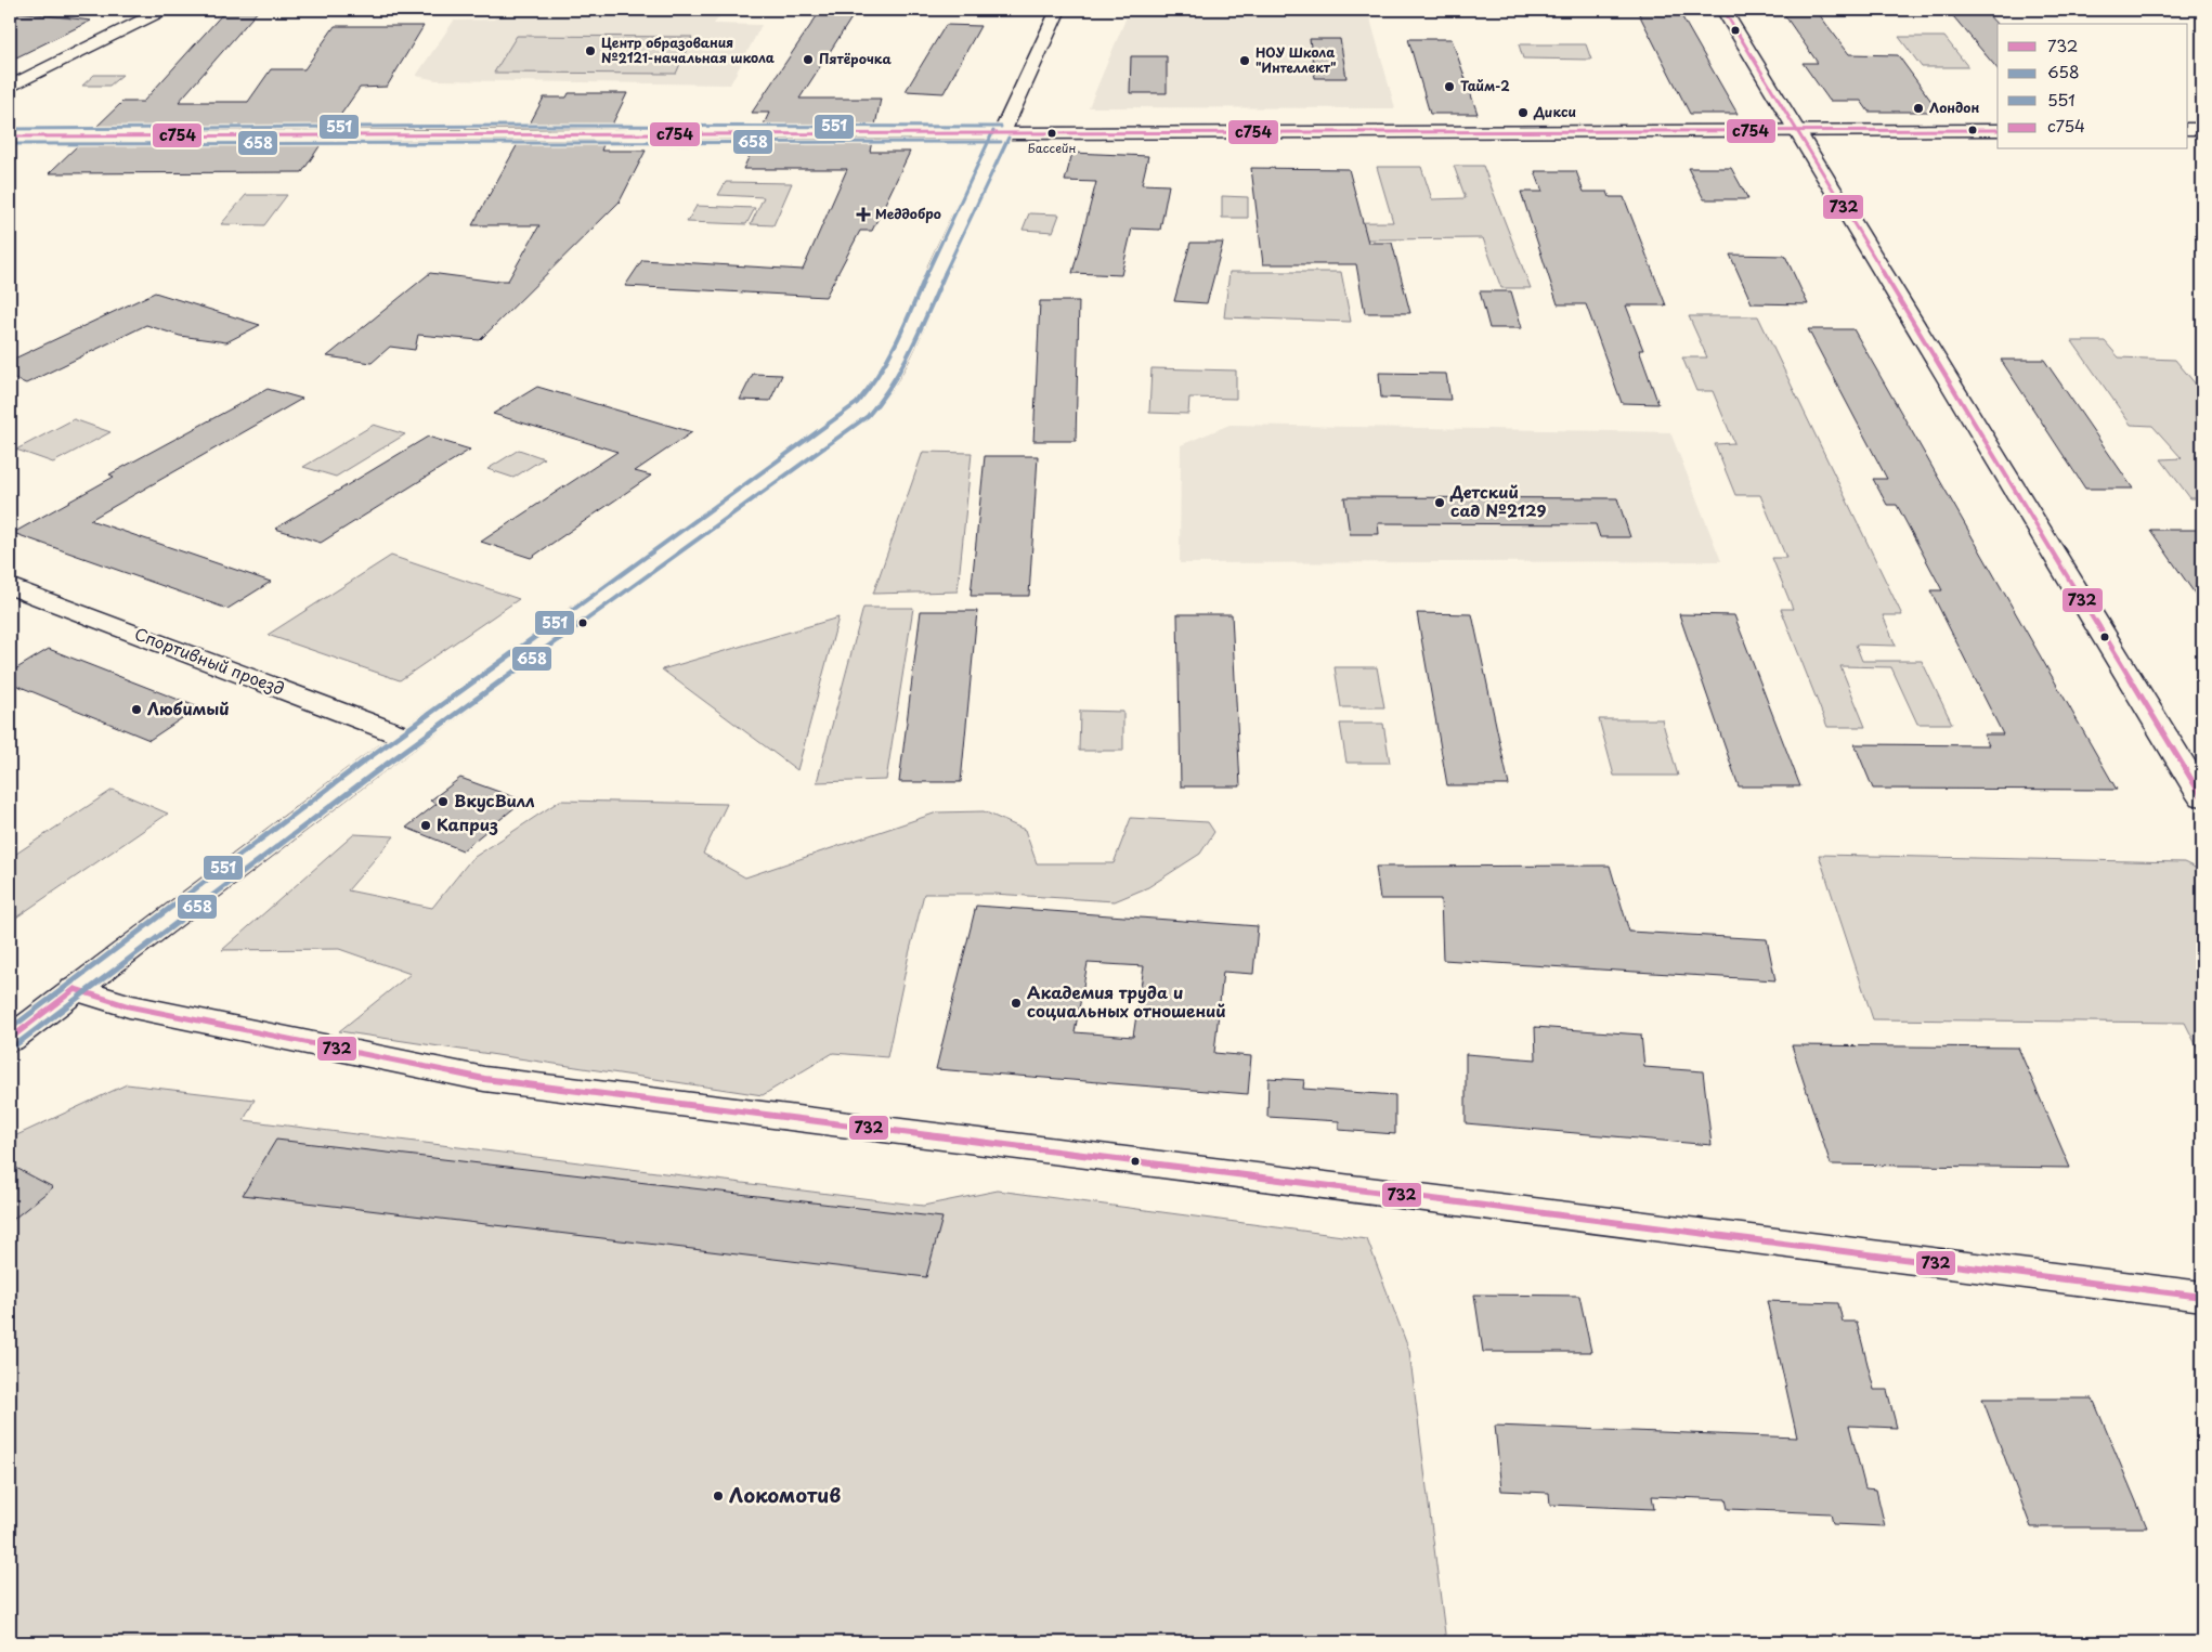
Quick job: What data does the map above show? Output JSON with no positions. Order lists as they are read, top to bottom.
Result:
{
  "streets": {
    "main road": ["Спортивный проезд"]
  },
  "places": {
    "other": [
      "Центр образования №2121-начальная школа",
      "Пятёрочка",
      "НОУ Школа \"Интеллект\"",
      "Тайм-2",
      "Лондон",
      "Дикси",
      "Бассейн",
      "Детский сад №2129",
      "Любимый",
      "ВкусВилл",
      "Каприз",
      "Академия труда и социальных отношений",
      "Локомотив"
    ],
    "health": ["Меддобро"]
  },
  "lines": [
    "transit line 732",
    "transit line 551",
    "transit line с754",
    "transit line 658"
  ],
  "legend": [
    "732",
    "658",
    "551",
    "с754"
  ]
}
